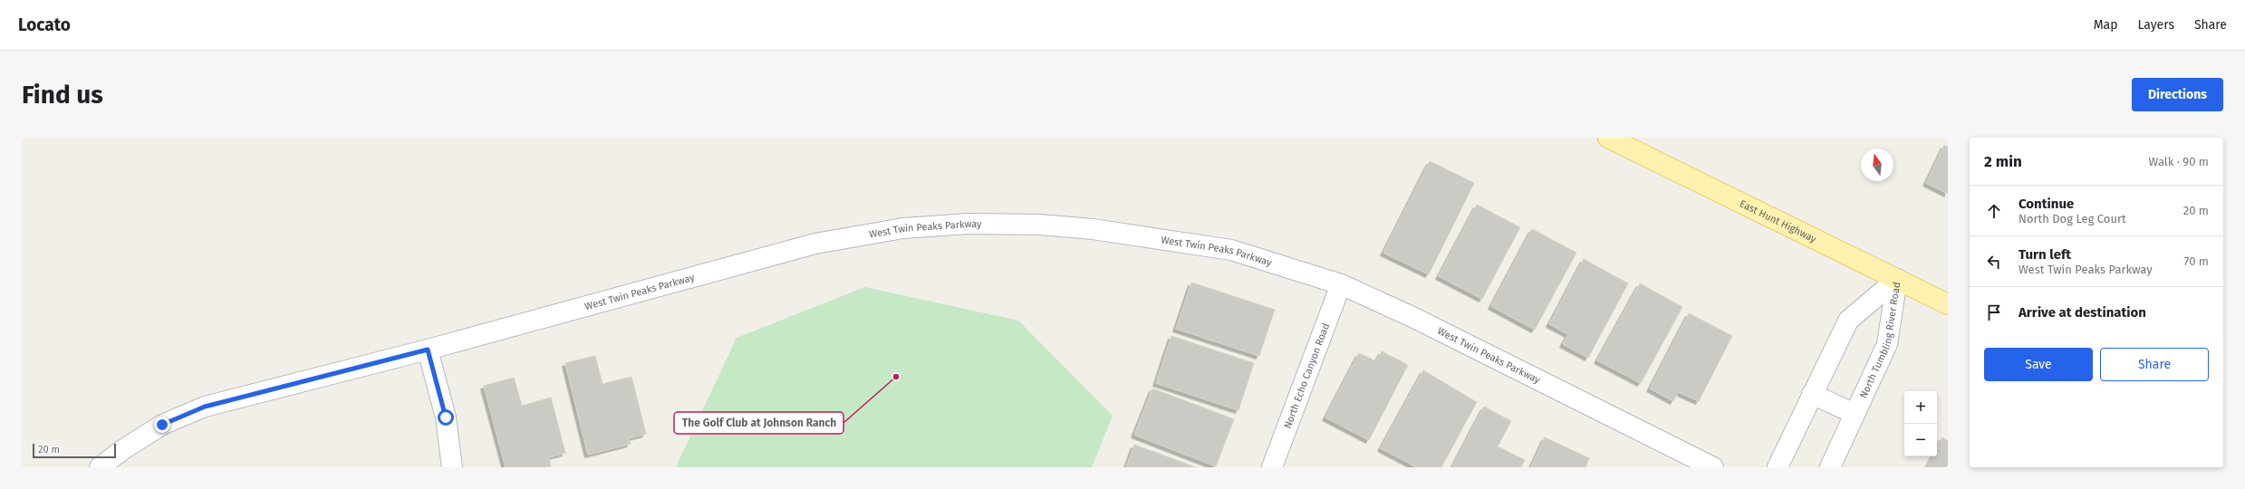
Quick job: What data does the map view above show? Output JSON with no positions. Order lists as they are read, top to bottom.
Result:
{
  "streets": {
    "main road": ["East Hunt Highway"],
    "street": ["West Twin Peaks Parkway", "North Tumbling River Road", "North Echo Canyon Road"]
  },
  "crossings": [
    ["East Hunt Highway", "North Tumbling River Road"],
    ["West Twin Peaks Parkway", "North Echo Canyon Road"]
  ],
  "places": ["The Golf Club at Johnson Ranch"],
  "scale_bar": "20 m",
  "north": "top",
  "page": {
    "header": "Locato",
    "nav": ["Map", "Layers", "Share"],
    "buttons": [
      "Directions",
      ["Save", "Share"]
    ],
    "title": "Find us",
    "heading": ["2 min", "Walk · 90 m"],
    "list": [
      ["Continue", "North Dog Leg Court", "20 m"],
      ["Turn left", "West Twin Peaks Parkway", "70 m"],
      "Arrive at destination"
    ],
    "map_buttons": ["+", "−"],
    "scale": "20 m"
  }
}
